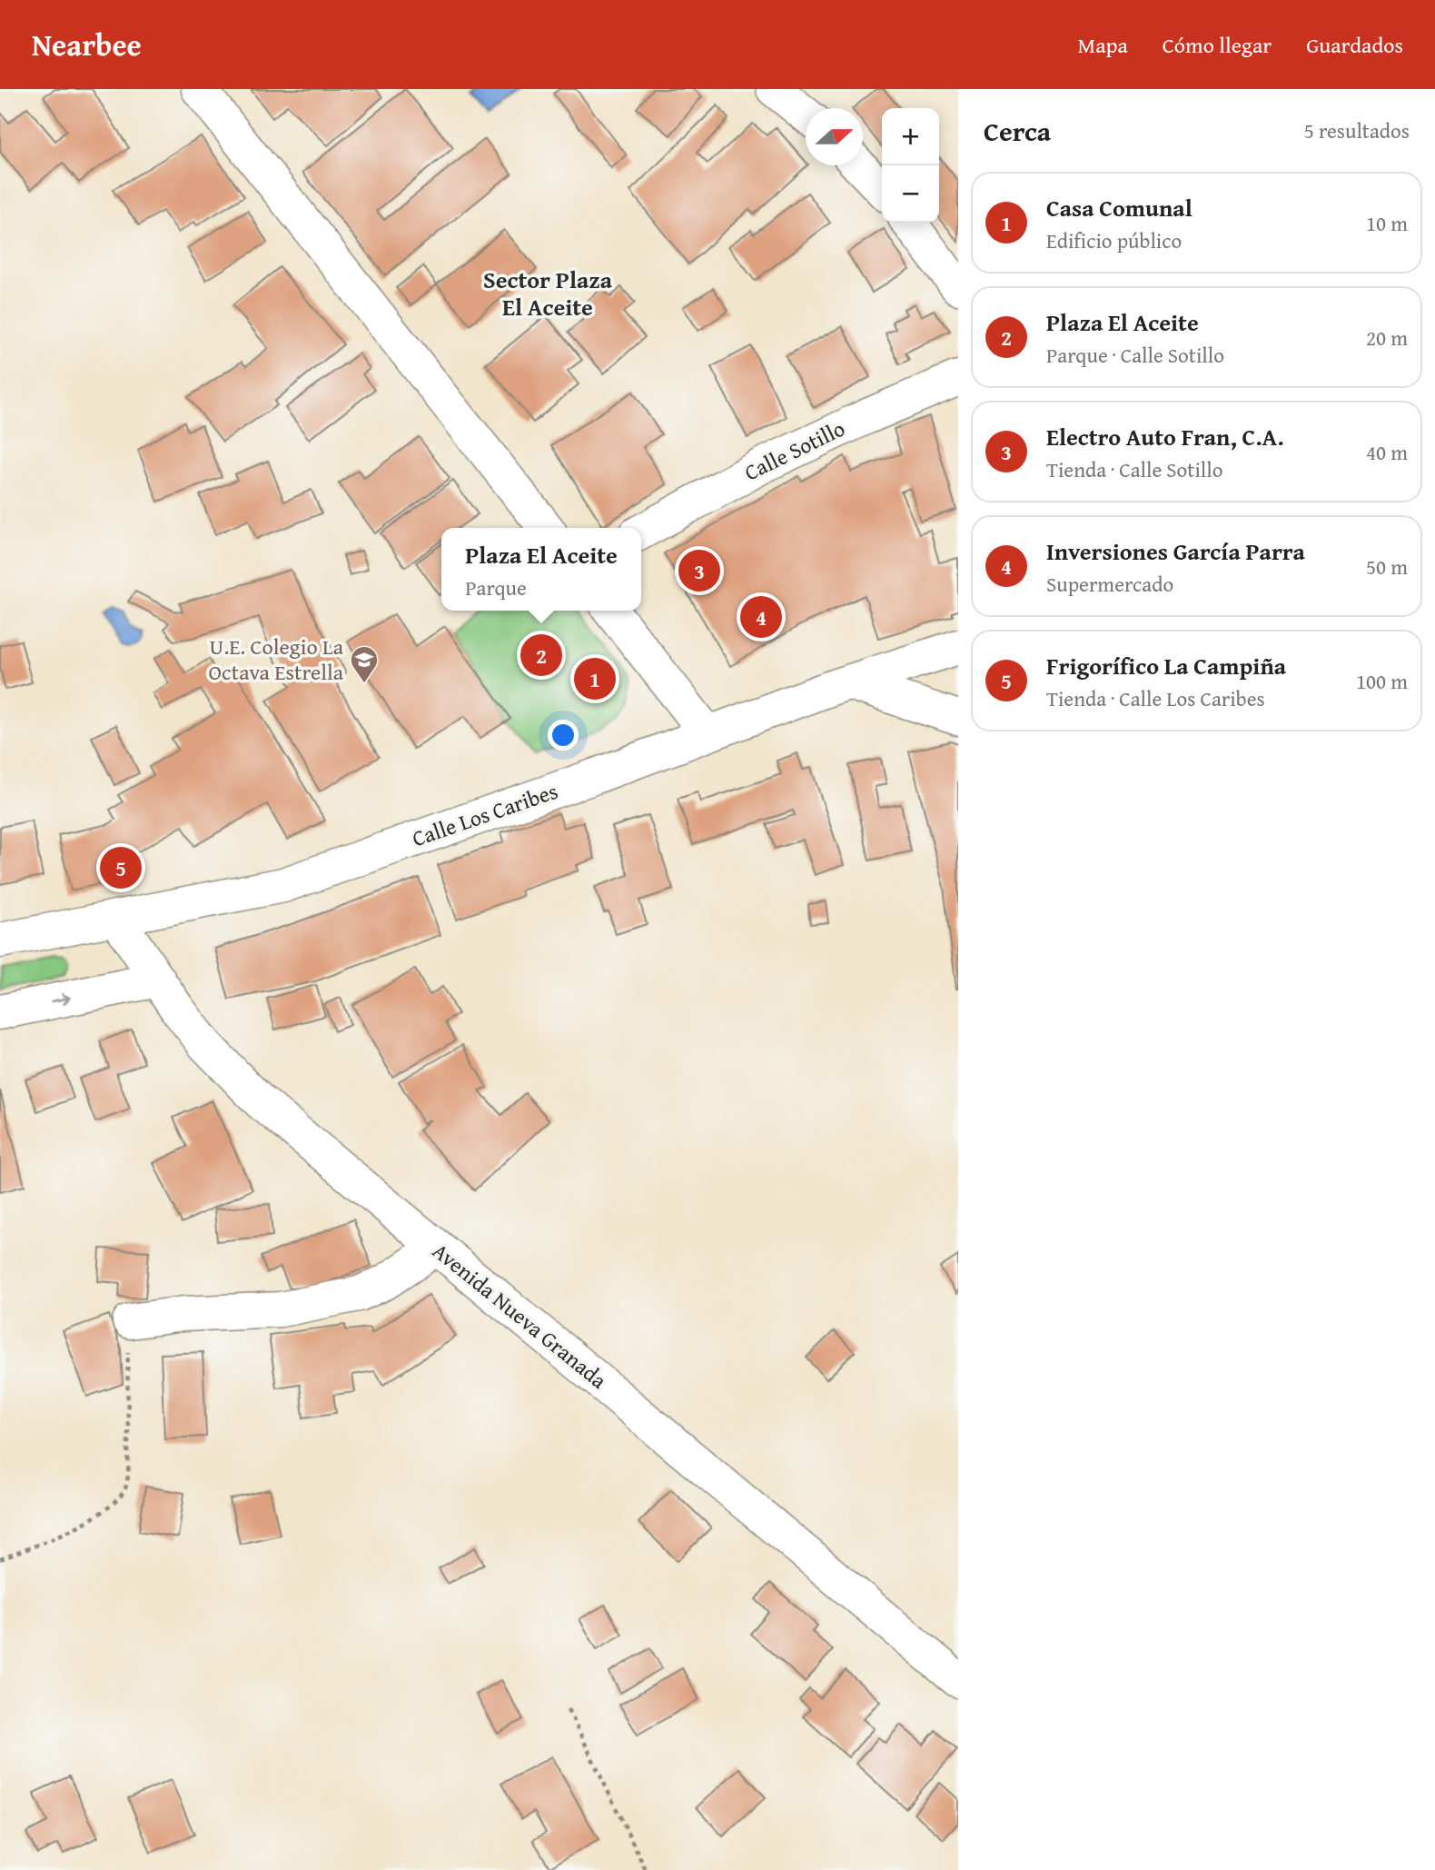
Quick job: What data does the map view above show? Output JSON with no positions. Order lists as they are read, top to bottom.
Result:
{
  "streets": {
    "street": ["Calle Sotillo", "Calle Los Caribes", "Avenida Nueva Granada"]
  },
  "crossings": [
    ["Calle Los Caribes", "Avenida Nueva Granada"]
  ],
  "districts": ["Sector Plaza El Aceite"],
  "places": {
    "school or university": ["U.E. Colegio La Octava Estrella"]
  },
  "north": "right",
  "page": {
    "header": "Nearbee",
    "nav": ["Mapa", "Cómo llegar", "Guardados"],
    "heading": ["Cerca", "5 resultados"],
    "map_buttons": ["+", "−"],
    "list": [
      {
        "mark": "1",
        "name": "Casa Comunal",
        "note": "Edificio público",
        "value": "10 m"
      },
      {
        "mark": "2",
        "name": "Plaza El Aceite",
        "note": "Parque · Calle Sotillo",
        "value": "20 m"
      },
      {
        "mark": "3",
        "name": "Electro Auto Fran, C.A.",
        "note": "Tienda · Calle Sotillo",
        "value": "40 m"
      },
      {
        "mark": "4",
        "name": "Inversiones García Parra",
        "note": "Supermercado",
        "value": "50 m"
      },
      {
        "mark": "5",
        "name": "Frigorífico La Campiña",
        "note": "Tienda · Calle Los Caribes",
        "value": "100 m"
      }
    ],
    "popup": ["Plaza El Aceite", "Parque"],
    "pins": [
      "3",
      "4",
      "2",
      "1",
      "5"
    ]
  }
}
